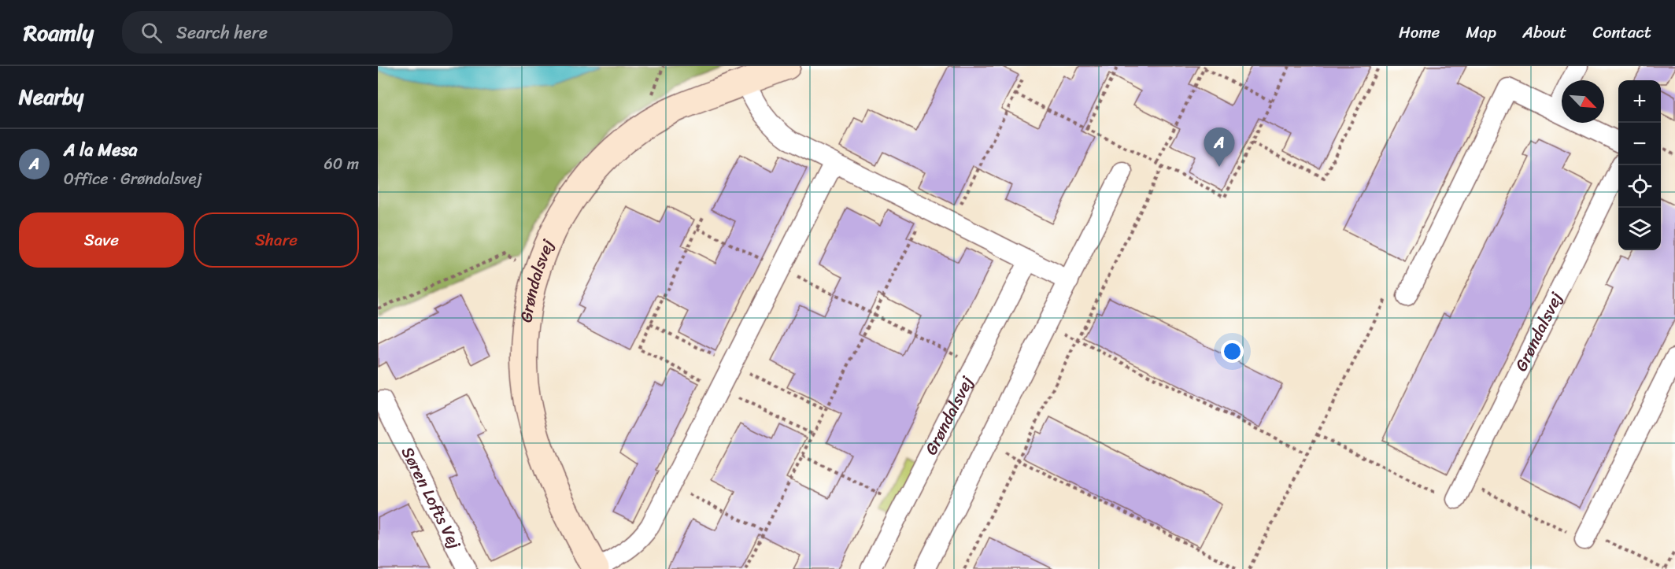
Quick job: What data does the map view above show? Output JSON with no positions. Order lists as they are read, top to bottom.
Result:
{
  "streets": {
    "street": ["Grøndalsvej", "Søren Lofts Vej"]
  },
  "north": "bottom right",
  "page": {
    "header": "Roamly",
    "search": "Search here",
    "nav": [
      "Home",
      "Map",
      "About",
      "Contact"
    ],
    "heading": "Nearby",
    "map_buttons": ["+", "−"],
    "list": [
      {
        "mark": "A",
        "name": "A la Mesa",
        "note": "Office · Grøndalsvej",
        "value": "60 m"
      }
    ],
    "pins": "A",
    "buttons": ["Save", "Share"]
  }
}
